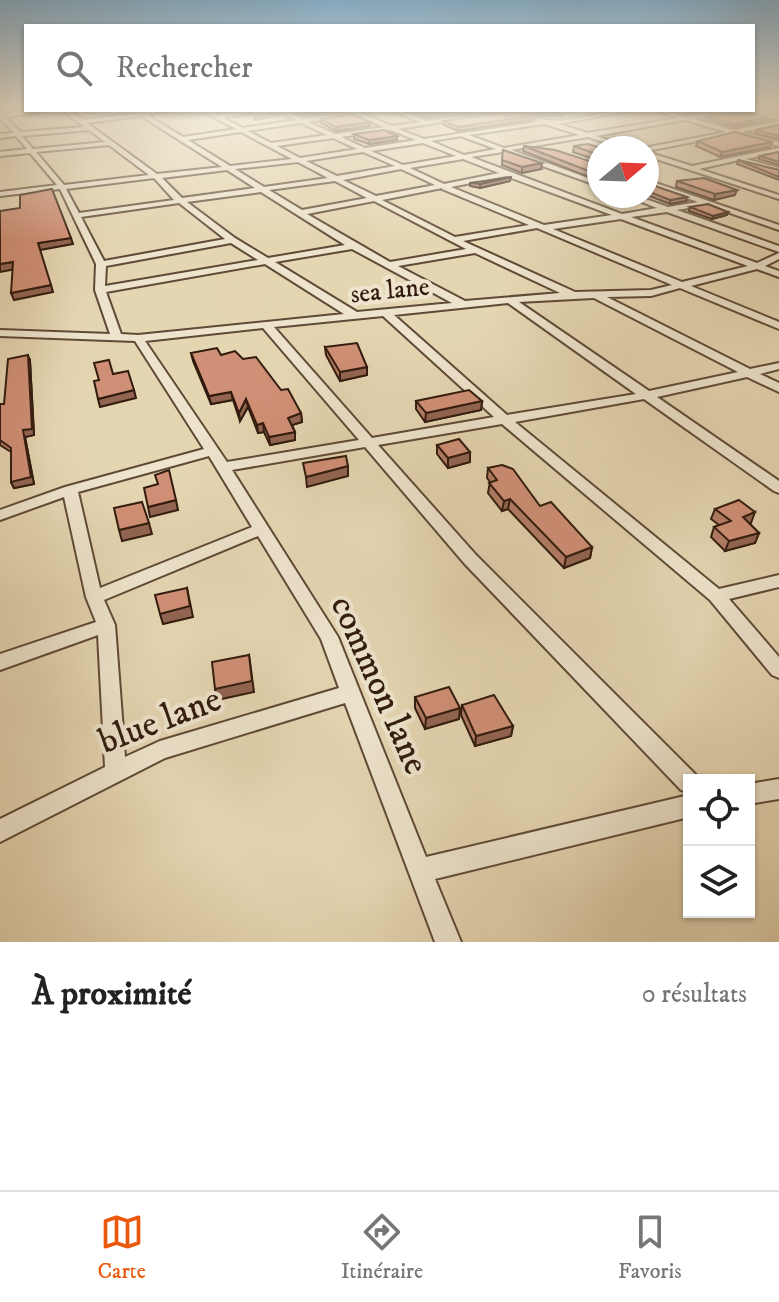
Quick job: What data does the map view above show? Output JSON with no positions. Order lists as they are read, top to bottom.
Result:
{
  "streets": {
    "street": ["sea lane", "common lane", "blue lane"]
  },
  "crossings": [
    ["sea lane", "common lane"],
    ["common lane", "blue lane"]
  ],
  "north": "right",
  "page": {
    "search": "Rechercher",
    "heading": ["À proximité", "0 résultats"],
    "nav": ["Carte", "Itinéraire", "Favoris"]
  }
}
